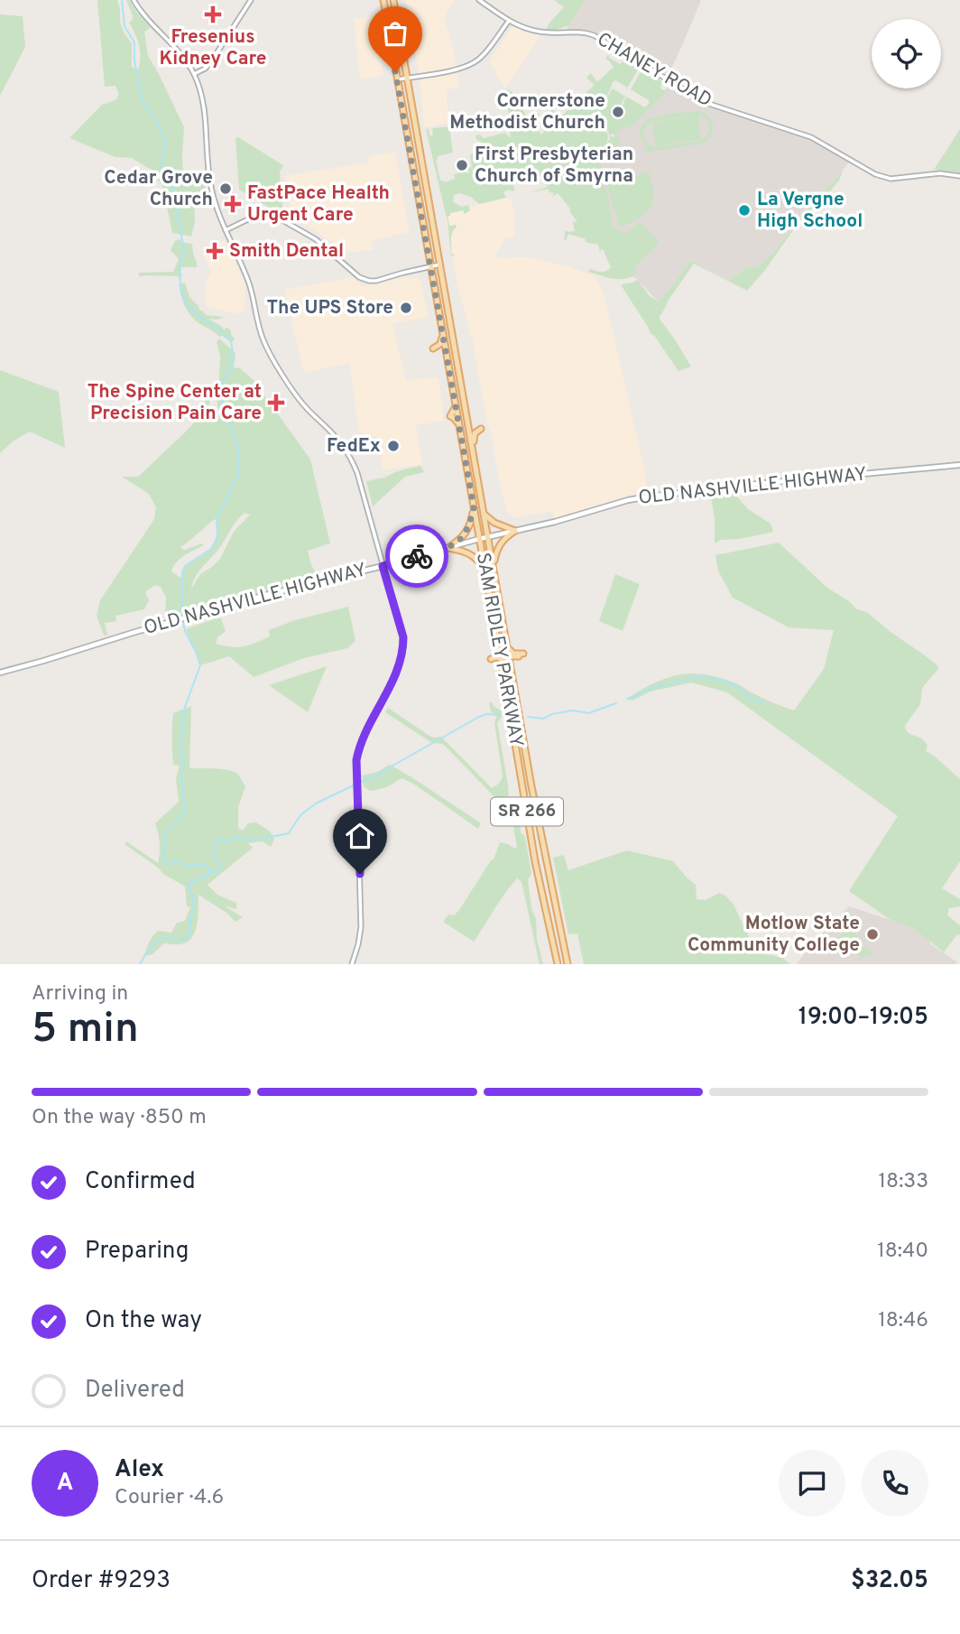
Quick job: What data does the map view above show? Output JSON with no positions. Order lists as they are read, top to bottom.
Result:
{
  "streets": {
    "main road": ["OLD NASHVILLE HIGHWAY", "SAM RIDLEY PARKWAY", "SR 266"],
    "street": ["CHANEY ROAD"]
  },
  "crossings": [
    ["OLD NASHVILLE HIGHWAY", "SAM RIDLEY PARKWAY"]
  ],
  "places": {
    "health": [
      "Fresenius Kidney Care",
      "FastPace Health Urgent Care",
      "Smith Dental",
      "The Spine Center at Precision Pain Care"
    ],
    "other": [
      "Cornerstone Methodist Church",
      "First Presbyterian Church of Smyrna",
      "Cedar Grove Church",
      "La Vergne High School",
      "The UPS Store",
      "FedEx",
      "Motlow State Community College"
    ]
  },
  "page": {
    "heading": ["5 min", "Arriving in", "19:00–19:05"],
    "panel": [
      "Alex",
      "Courier · 4.6",
      "Order #9293",
      "$32.05"
    ],
    "bar": "On the way · 850 m",
    "list": [
      ["Confirmed", "18:33"],
      ["Preparing", "18:40"],
      ["On the way", "18:46"],
      "Delivered"
    ],
    "round": "A"
  }
}
